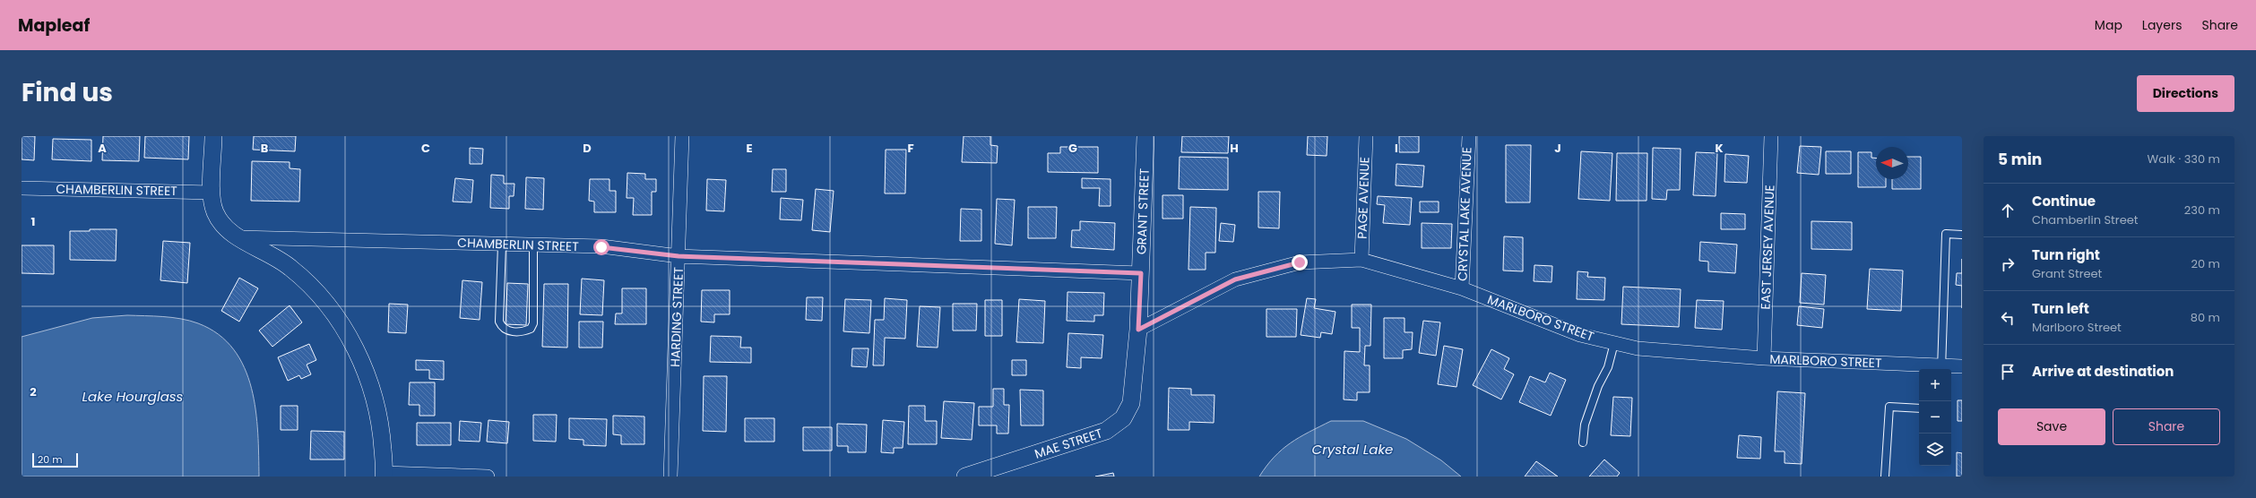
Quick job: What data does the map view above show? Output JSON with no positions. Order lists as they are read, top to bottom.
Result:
{
  "streets": {
    "street": [
      "CHAMBERLIN STREET",
      "PAGE AVENUE",
      "GRANT STREET",
      "CRYSTAL LAKE AVENUE",
      "EAST JERSEY AVENUE",
      "HARDING STREET",
      "MARLBORO STREET",
      "MAE STREET"
    ]
  },
  "crossings": [
    ["CHAMBERLIN STREET", "GRANT STREET"],
    ["CHAMBERLIN STREET", "HARDING STREET"],
    ["PAGE AVENUE", "MARLBORO STREET"],
    ["GRANT STREET", "MARLBORO STREET"],
    ["GRANT STREET", "MAE STREET"],
    ["CRYSTAL LAKE AVENUE", "MARLBORO STREET"],
    ["EAST JERSEY AVENUE", "MARLBORO STREET"],
    ["MARLBORO STREET", "MAE STREET"]
  ],
  "water": ["Lake Hourglass", "Crystal Lake"],
  "scale_bar": "20 m",
  "north": "left",
  "page": {
    "header": "Mapleaf",
    "nav": ["Map", "Layers", "Share"],
    "title": "Find us",
    "buttons": [
      "Directions",
      ["Save", "Share"]
    ],
    "heading": ["5 min", "Walk · 330 m"],
    "list": [
      ["Continue", "Chamberlin Street", "230 m"],
      ["Turn right", "Grant Street", "20 m"],
      ["Turn left", "Marlboro Street", "80 m"],
      "Arrive at destination"
    ],
    "map_buttons": ["+", "−"],
    "scale": "20 m"
  },
  "grid": {
    "columns": [
      "A",
      "B",
      "C",
      "D",
      "E",
      "F",
      "G",
      "H",
      "I",
      "J",
      "K"
    ],
    "rows": ["1", "2"]
  }
}
